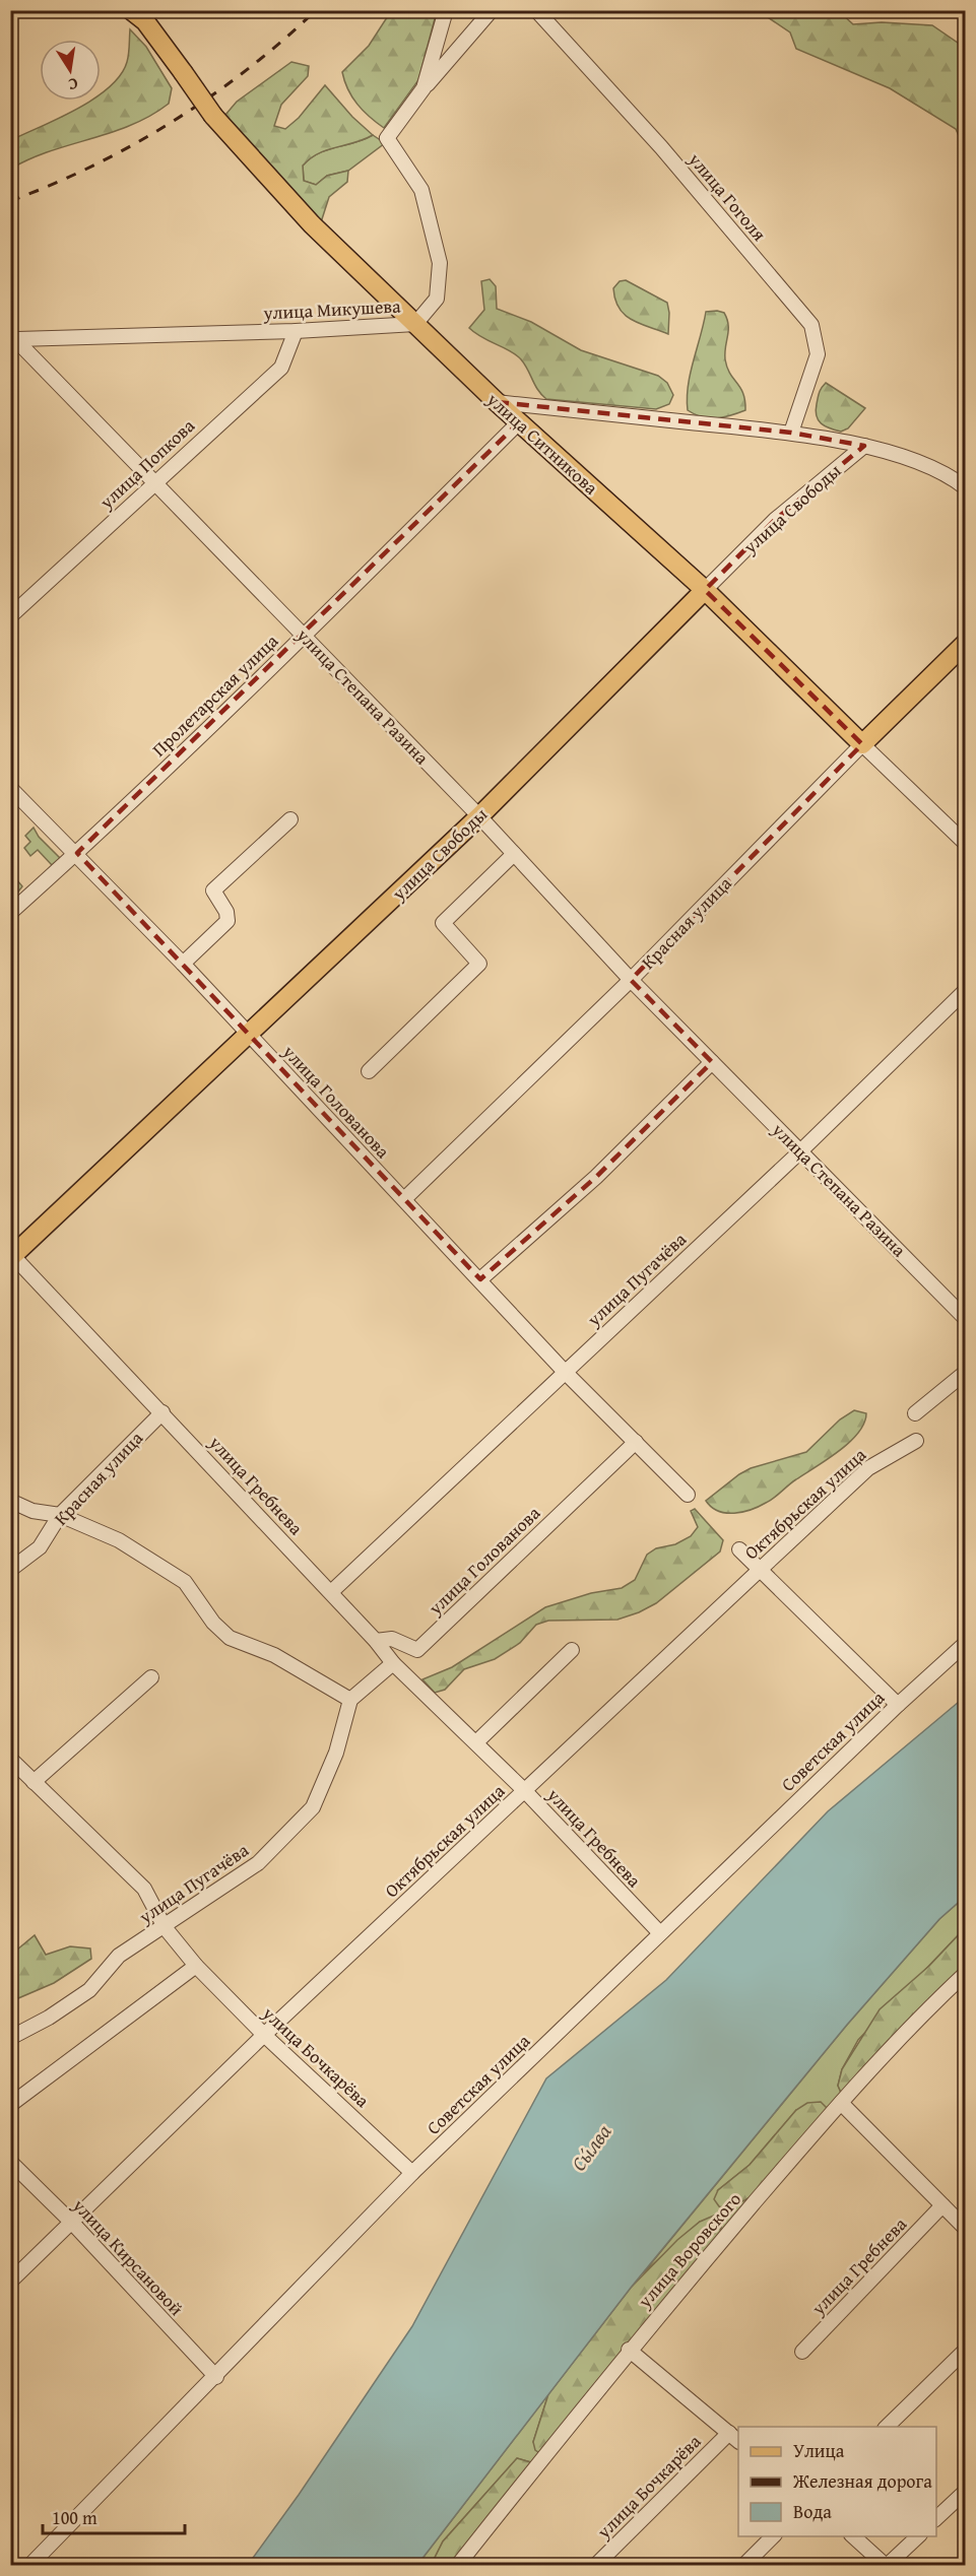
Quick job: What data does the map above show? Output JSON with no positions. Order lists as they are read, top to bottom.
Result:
{
  "streets": {
    "main road": ["улица Ситникова", "улица Свободы", "Красная улица"],
    "street": [
      "улица Гоголя",
      "улица Микушева",
      "улица Попкова",
      "Пролетарская улица",
      "улица Степана Разина",
      "улица Голованова",
      "улица Пугачёва",
      "улица Гребнева",
      "Октябрьская улица",
      "Советская улица",
      "улица Бочкарёва",
      "улица Воровского",
      "улица Кирсановой"
    ]
  },
  "crossings": [
    ["улица Микушева", "улица Ситникова"],
    ["улица Микушева", "улица Попкова"],
    ["улица Микушева", "улица Степана Разина"],
    ["улица Ситникова", "улица Свободы"],
    ["улица Ситникова", "Пролетарская улица"],
    ["улица Ситникова", "Красная улица"],
    ["улица Попкова", "улица Степана Разина"],
    ["улица Свободы", "улица Степана Разина"],
    ["улица Свободы", "улица Голованова"],
    ["улица Свободы", "улица Гребнева"],
    ["Пролетарская улица", "улица Степана Разина"],
    ["Пролетарская улица", "улица Голованова"],
    ["улица Степана Разина", "Красная улица"],
    ["улица Степана Разина", "улица Пугачёва"],
    ["Красная улица", "улица Голованова"],
    ["Красная улица", "улица Гребнева"],
    ["улица Голованова", "улица Пугачёва"],
    ["улица Голованова", "улица Гребнева"],
    ["улица Пугачёва", "улица Гребнева"],
    ["улица Пугачёва", "улица Бочкарёва"],
    ["улица Гребнева", "Октябрьская улица"],
    ["улица Гребнева", "Советская улица"],
    ["Октябрьская улица", "улица Бочкарёва"],
    ["Октябрьская улица", "улица Кирсановой"],
    ["Советская улица", "улица Бочкарёва"],
    ["Советская улица", "улица Кирсановой"],
    ["улица Бочкарёва", "улица Воровского"]
  ],
  "water": ["Сы́лва"],
  "legend": ["Улица", "Железная дорога", "Вода"],
  "scale_bar": "100 m",
  "north": "bottom"
}
